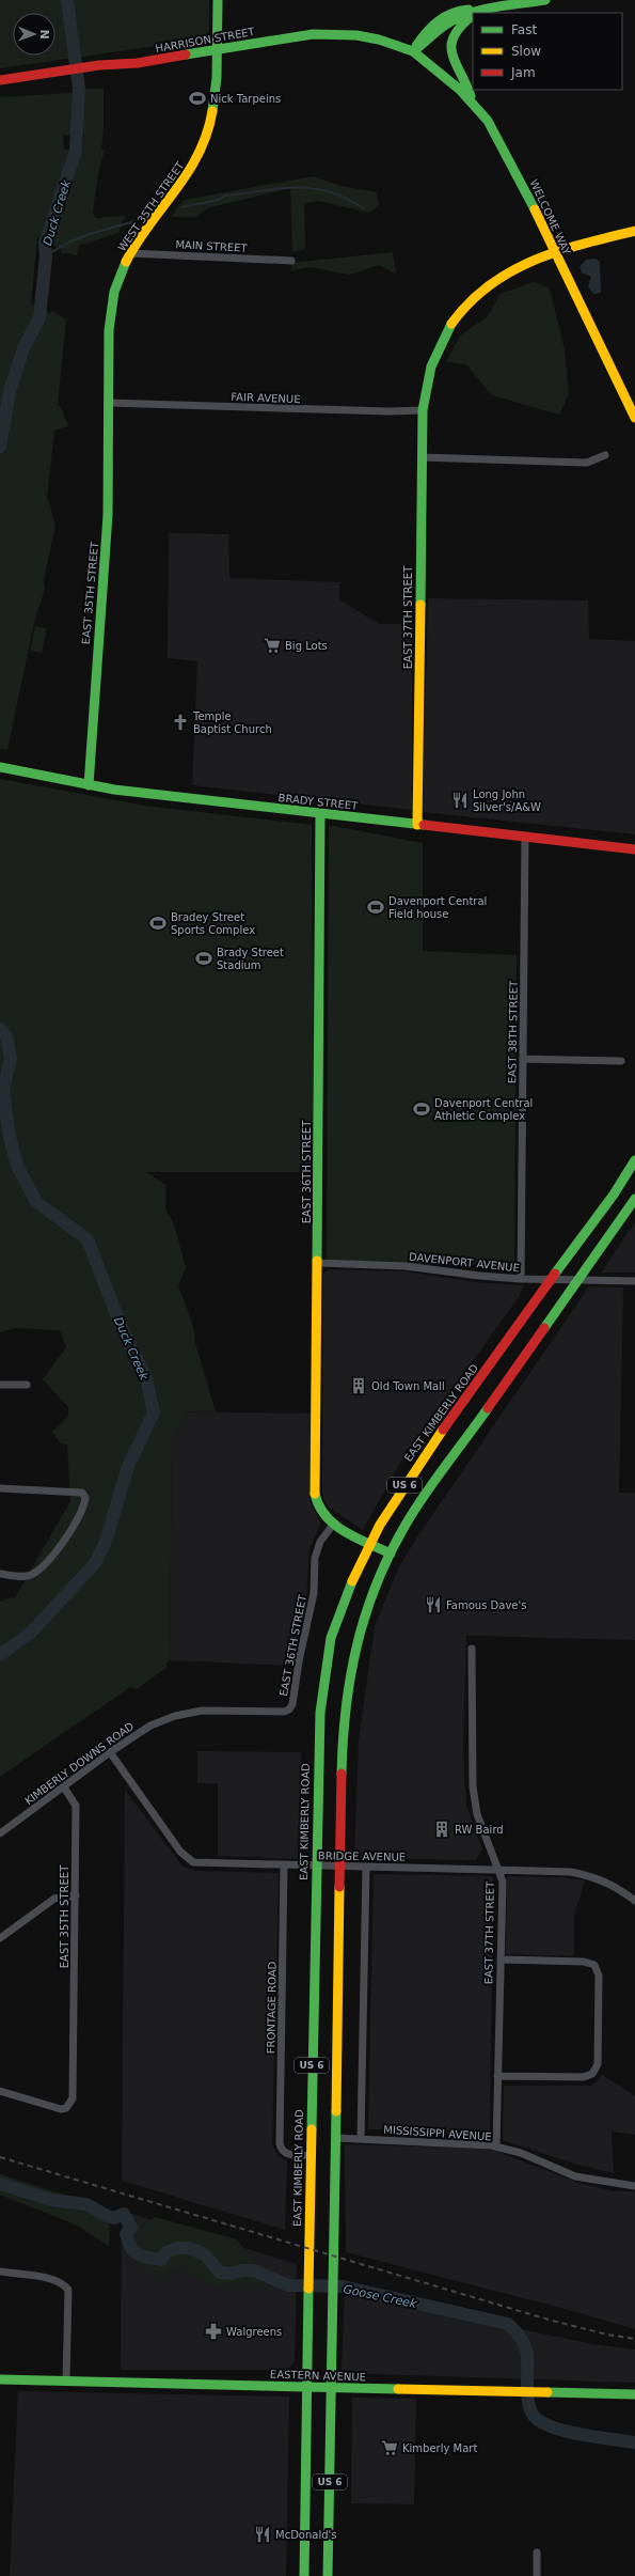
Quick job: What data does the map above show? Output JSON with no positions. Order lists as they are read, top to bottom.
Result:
{
  "streets": {
    "main road": [
      "HARRISON STREET",
      "WEST 35TH STREET",
      "WELCOME WAY",
      "EAST 35TH STREET",
      "EAST 37TH STREET",
      "BRADY STREET",
      "EAST 36TH STREET",
      "EAST KIMBERLY ROAD",
      "US 6",
      "EASTERN AVENUE"
    ],
    "street": [
      "MAIN STREET",
      "FAIR AVENUE",
      "EAST 38TH STREET",
      "DAVENPORT AVENUE",
      "KIMBERLY DOWNS ROAD",
      "BRIDGE AVENUE",
      "FRONTAGE ROAD",
      "MISSISSIPPI AVENUE"
    ]
  },
  "crossings": [
    ["HARRISON STREET", "WEST 35TH STREET"],
    ["HARRISON STREET", "WELCOME WAY"],
    ["WEST 35TH STREET", "MAIN STREET"],
    ["WEST 35TH STREET", "FAIR AVENUE"],
    ["WEST 35TH STREET", "EAST 35TH STREET"],
    ["WELCOME WAY", "EAST 37TH STREET"],
    ["FAIR AVENUE", "EAST 35TH STREET"],
    ["FAIR AVENUE", "EAST 37TH STREET"],
    ["EAST 35TH STREET", "BRADY STREET"],
    ["EAST 35TH STREET", "KIMBERLY DOWNS ROAD"],
    ["EAST 37TH STREET", "BRADY STREET"],
    ["EAST 37TH STREET", "BRIDGE AVENUE"],
    ["EAST 37TH STREET", "MISSISSIPPI AVENUE"],
    ["BRADY STREET", "EAST 38TH STREET"],
    ["BRADY STREET", "EAST 36TH STREET"],
    ["EAST 38TH STREET", "DAVENPORT AVENUE"],
    ["EAST 36TH STREET", "DAVENPORT AVENUE"],
    ["EAST 36TH STREET", "EAST KIMBERLY ROAD"],
    ["EAST 36TH STREET", "US 6"],
    ["EAST 36TH STREET", "KIMBERLY DOWNS ROAD"],
    ["DAVENPORT AVENUE", "EAST KIMBERLY ROAD"],
    ["DAVENPORT AVENUE", "US 6"],
    ["EAST KIMBERLY ROAD", "BRIDGE AVENUE"],
    ["EAST KIMBERLY ROAD", "FRONTAGE ROAD"],
    ["EAST KIMBERLY ROAD", "EASTERN AVENUE"],
    ["US 6", "BRIDGE AVENUE"],
    ["US 6", "MISSISSIPPI AVENUE"],
    ["US 6", "EASTERN AVENUE"],
    ["KIMBERLY DOWNS ROAD", "BRIDGE AVENUE"],
    ["BRIDGE AVENUE", "FRONTAGE ROAD"]
  ],
  "water": ["Duck Creek", "Goose Creek"],
  "places": {
    "sports": [
      "Nick Tarpeins",
      "Davenport Central Field house",
      "Bradey Street Sports Complex",
      "Brady Street Stadium",
      "Davenport Central Athletic Complex"
    ],
    "supermarket": ["Big Lots", "Kimberly Mart"],
    "church": ["Temple Baptist Church"],
    "restaurant": ["Long John Silver's/A&W", "Famous Dave's", "McDonald's"],
    "building": ["Old Town Mall", "RW Baird"],
    "pharmacy": ["Walgreens"]
  },
  "legend": ["Fast", "Slow", "Jam"],
  "north": "right"
}
